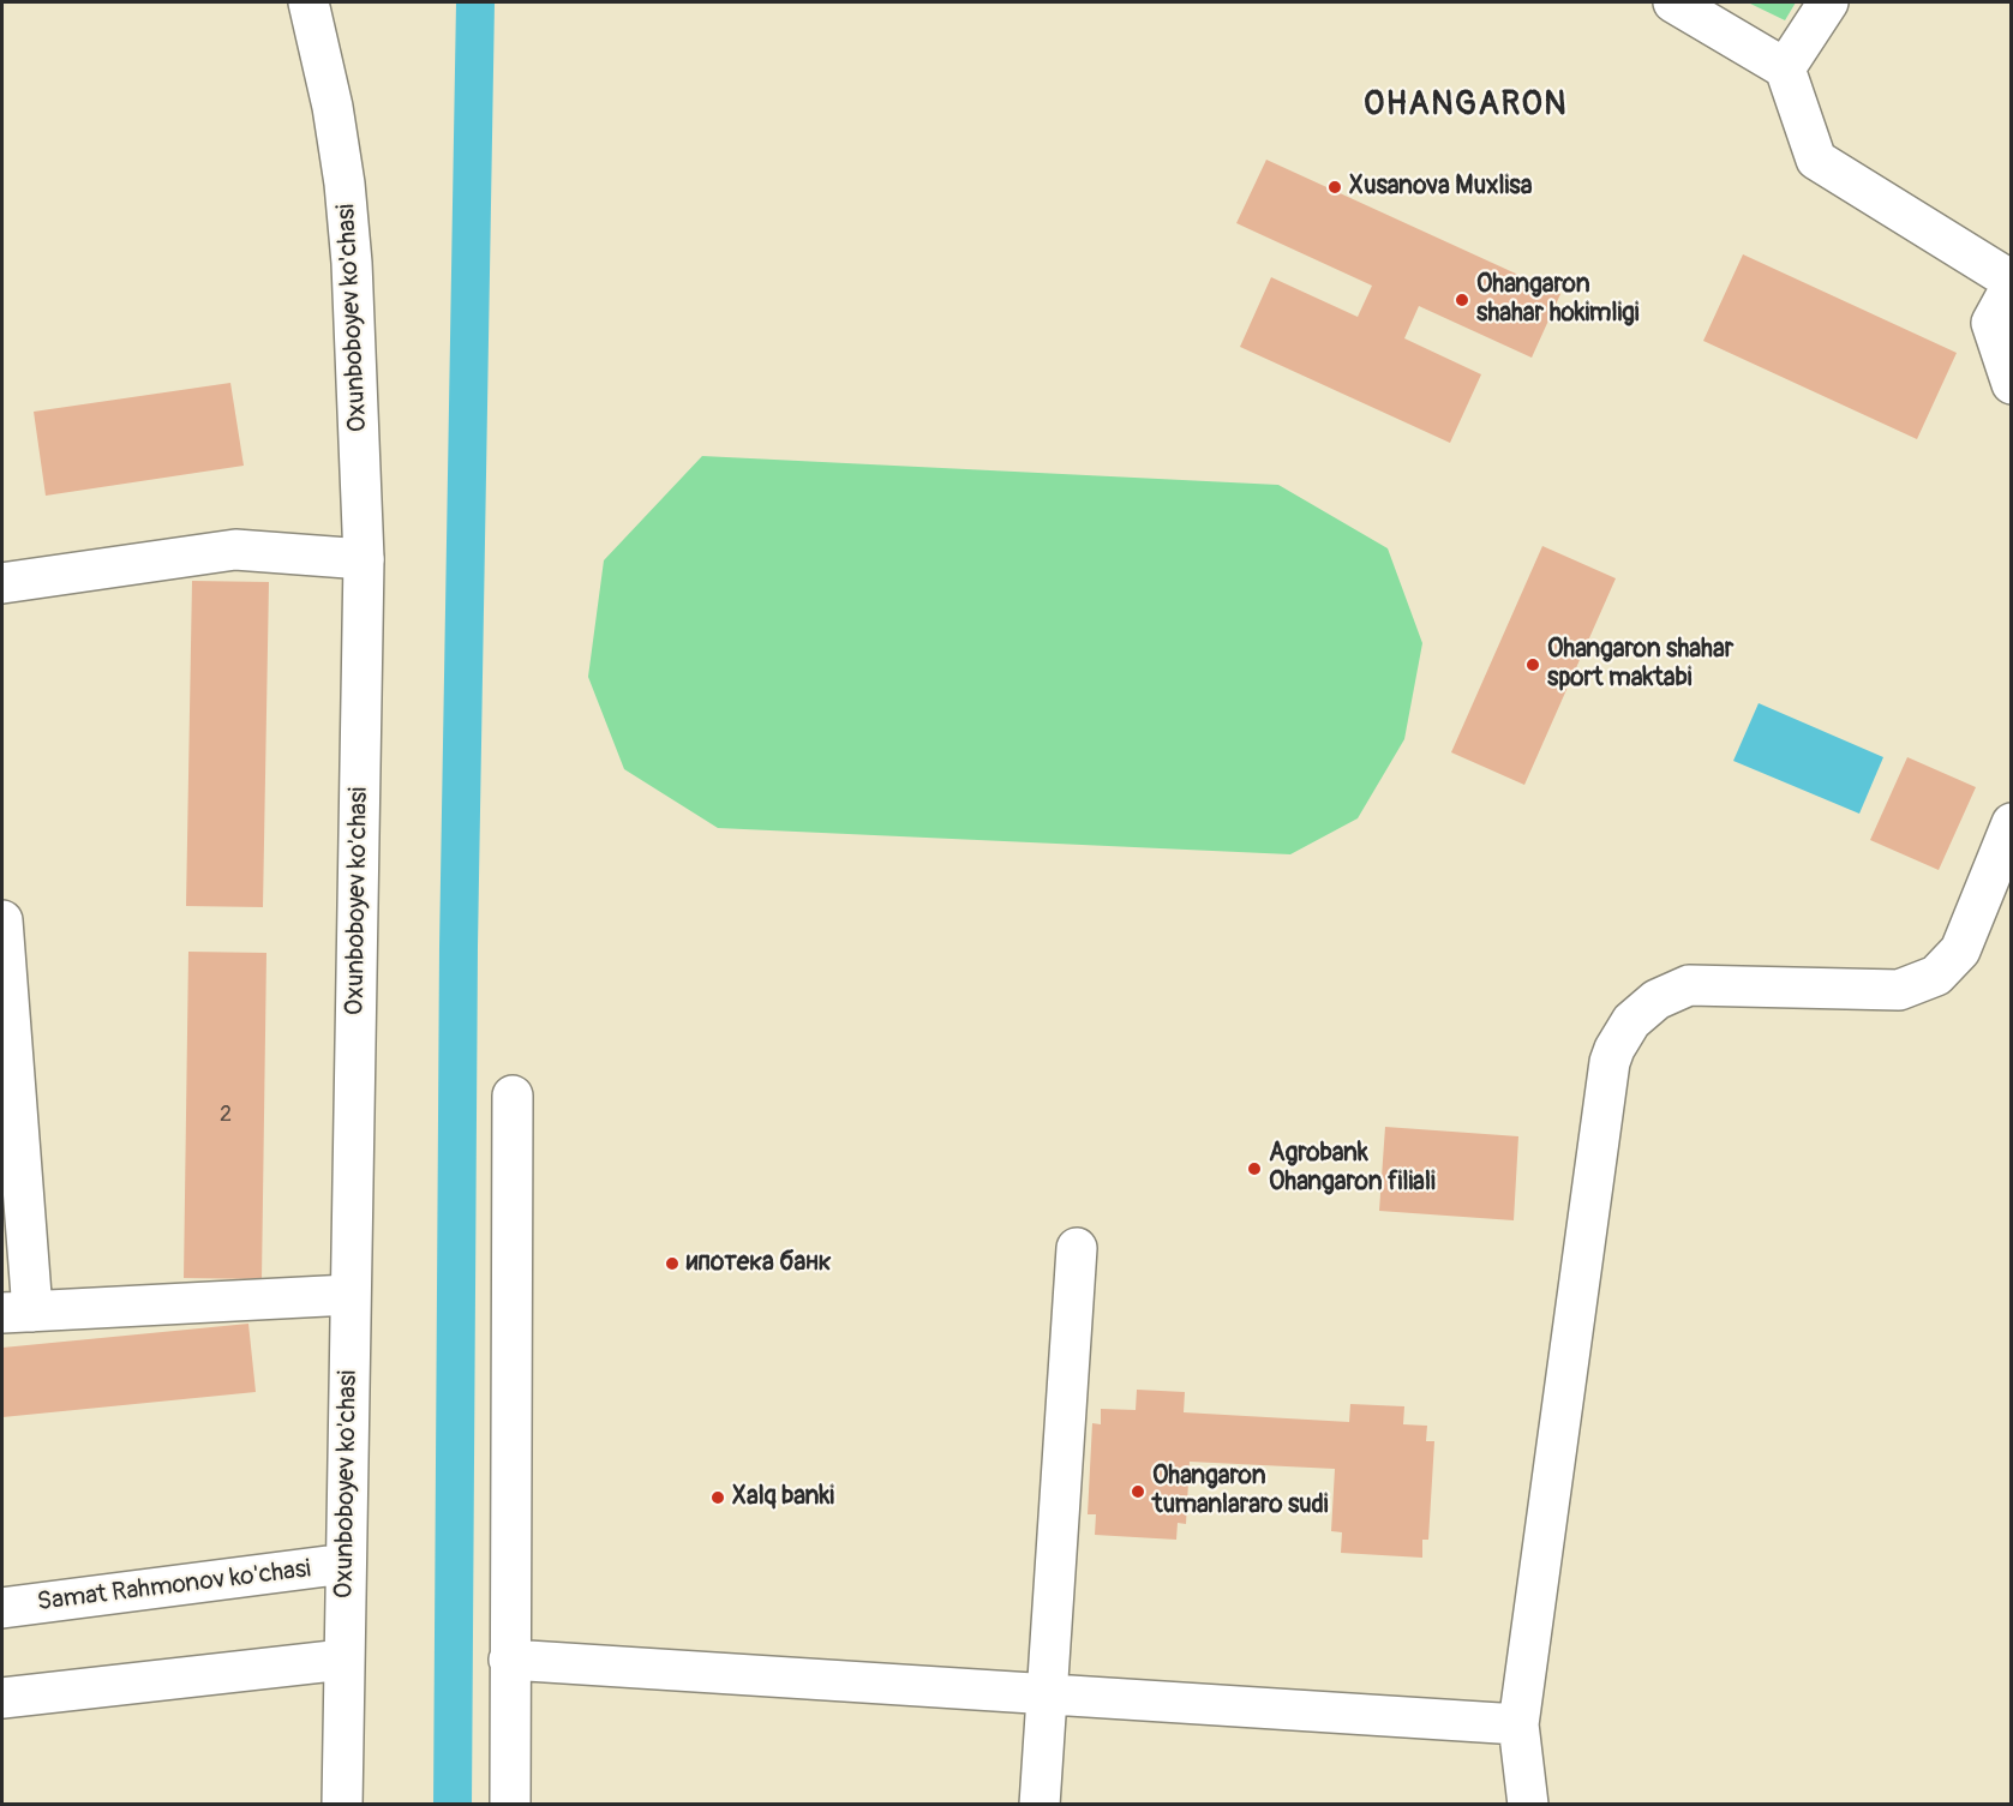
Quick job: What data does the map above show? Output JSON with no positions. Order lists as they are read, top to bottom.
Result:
{
  "streets": {
    "street": ["Oxunboboyev ko'chasi", "Samat Rahmonov ko'chasi"]
  },
  "crossings": [
    ["Oxunboboyev ko'chasi", "Samat Rahmonov ko'chasi"]
  ],
  "districts": ["OHANGARON"],
  "places": [
    "Xusanova Muxlisa",
    "Ohangaron shahar hokimligi",
    "Ohangaron shahar sport maktabi",
    "Agrobank Ohangaron filiali",
    "ипотека банк",
    "Ohangaron tumanlararo sudi",
    "Xalq banki"
  ],
  "house_numbers": ["2"]
}
